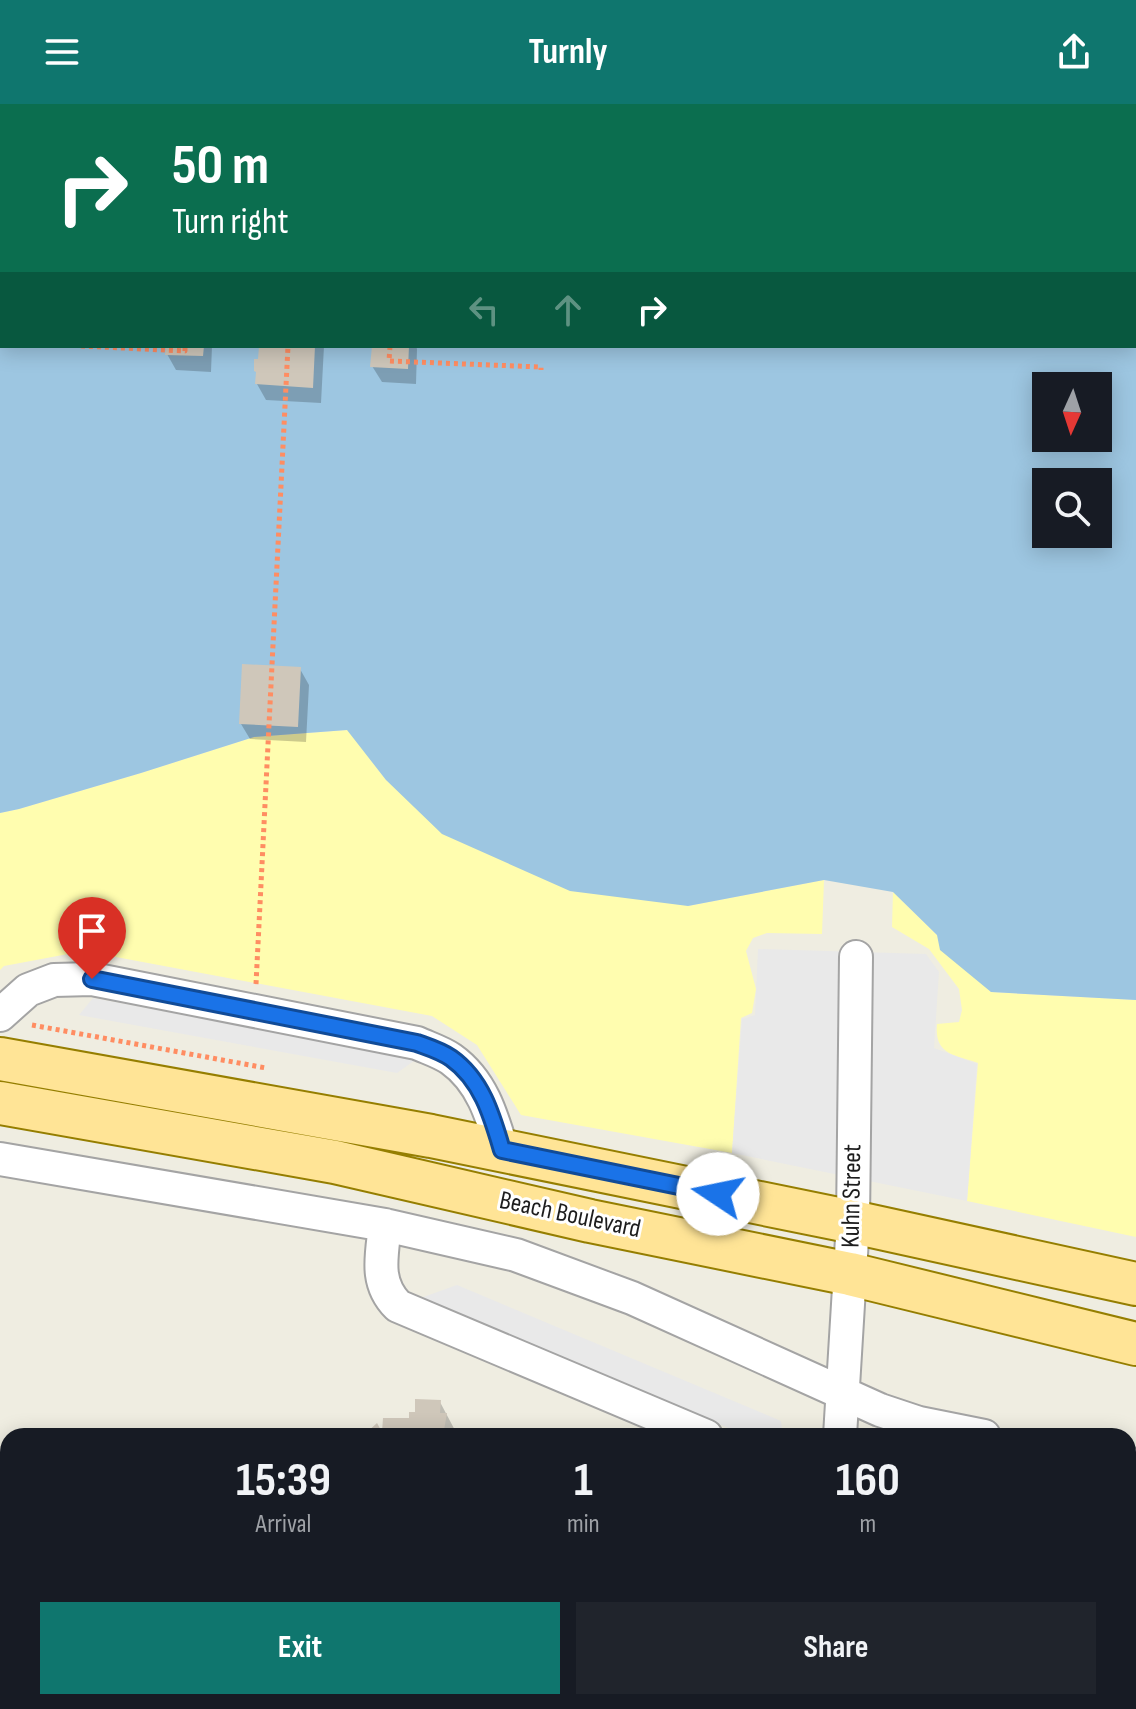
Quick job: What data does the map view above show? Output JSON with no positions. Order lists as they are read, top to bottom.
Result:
{
  "streets": {
    "main road": ["Beach Boulevard"],
    "street": ["Kuhn Street"]
  },
  "crossings": [
    ["Kuhn Street", "Beach Boulevard"]
  ],
  "north": "bottom",
  "page": {
    "header": "Turnly",
    "turn": ["50 m", "Turn right"],
    "eta": [
      "15:39",
      "Arrival",
      "1",
      "min",
      "160",
      "m"
    ],
    "buttons": ["Exit", "Share"]
  }
}
